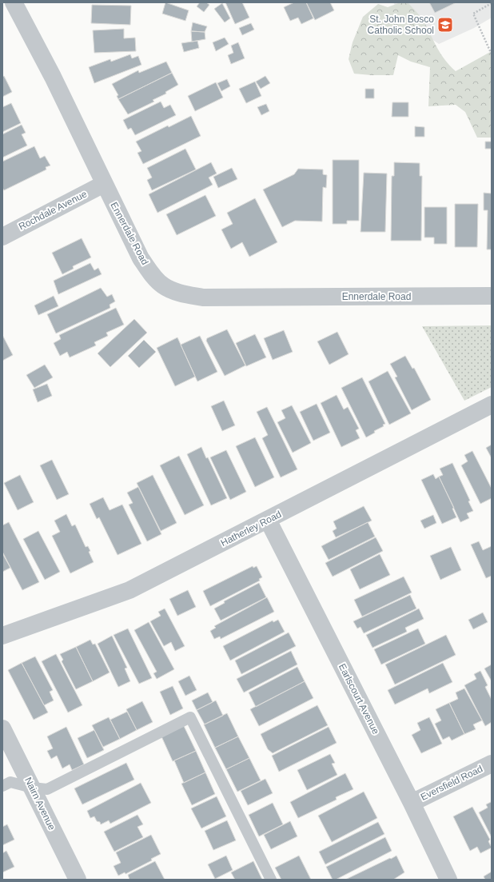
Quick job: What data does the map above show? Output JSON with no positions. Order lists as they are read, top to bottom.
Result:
{
  "streets": {
    "street": [
      "Rochdale Avenue",
      "Ennerdale Road",
      "Hatherley Road",
      "Earlscourt Avenue",
      "Eversfield Road",
      "Nairn Avenue"
    ]
  },
  "crossings": [
    ["Rochdale Avenue", "Ennerdale Road"],
    ["Hatherley Road", "Earlscourt Avenue"],
    ["Earlscourt Avenue", "Eversfield Road"]
  ],
  "places": {
    "school or university": ["St. John Bosco Catholic School"]
  }
}
